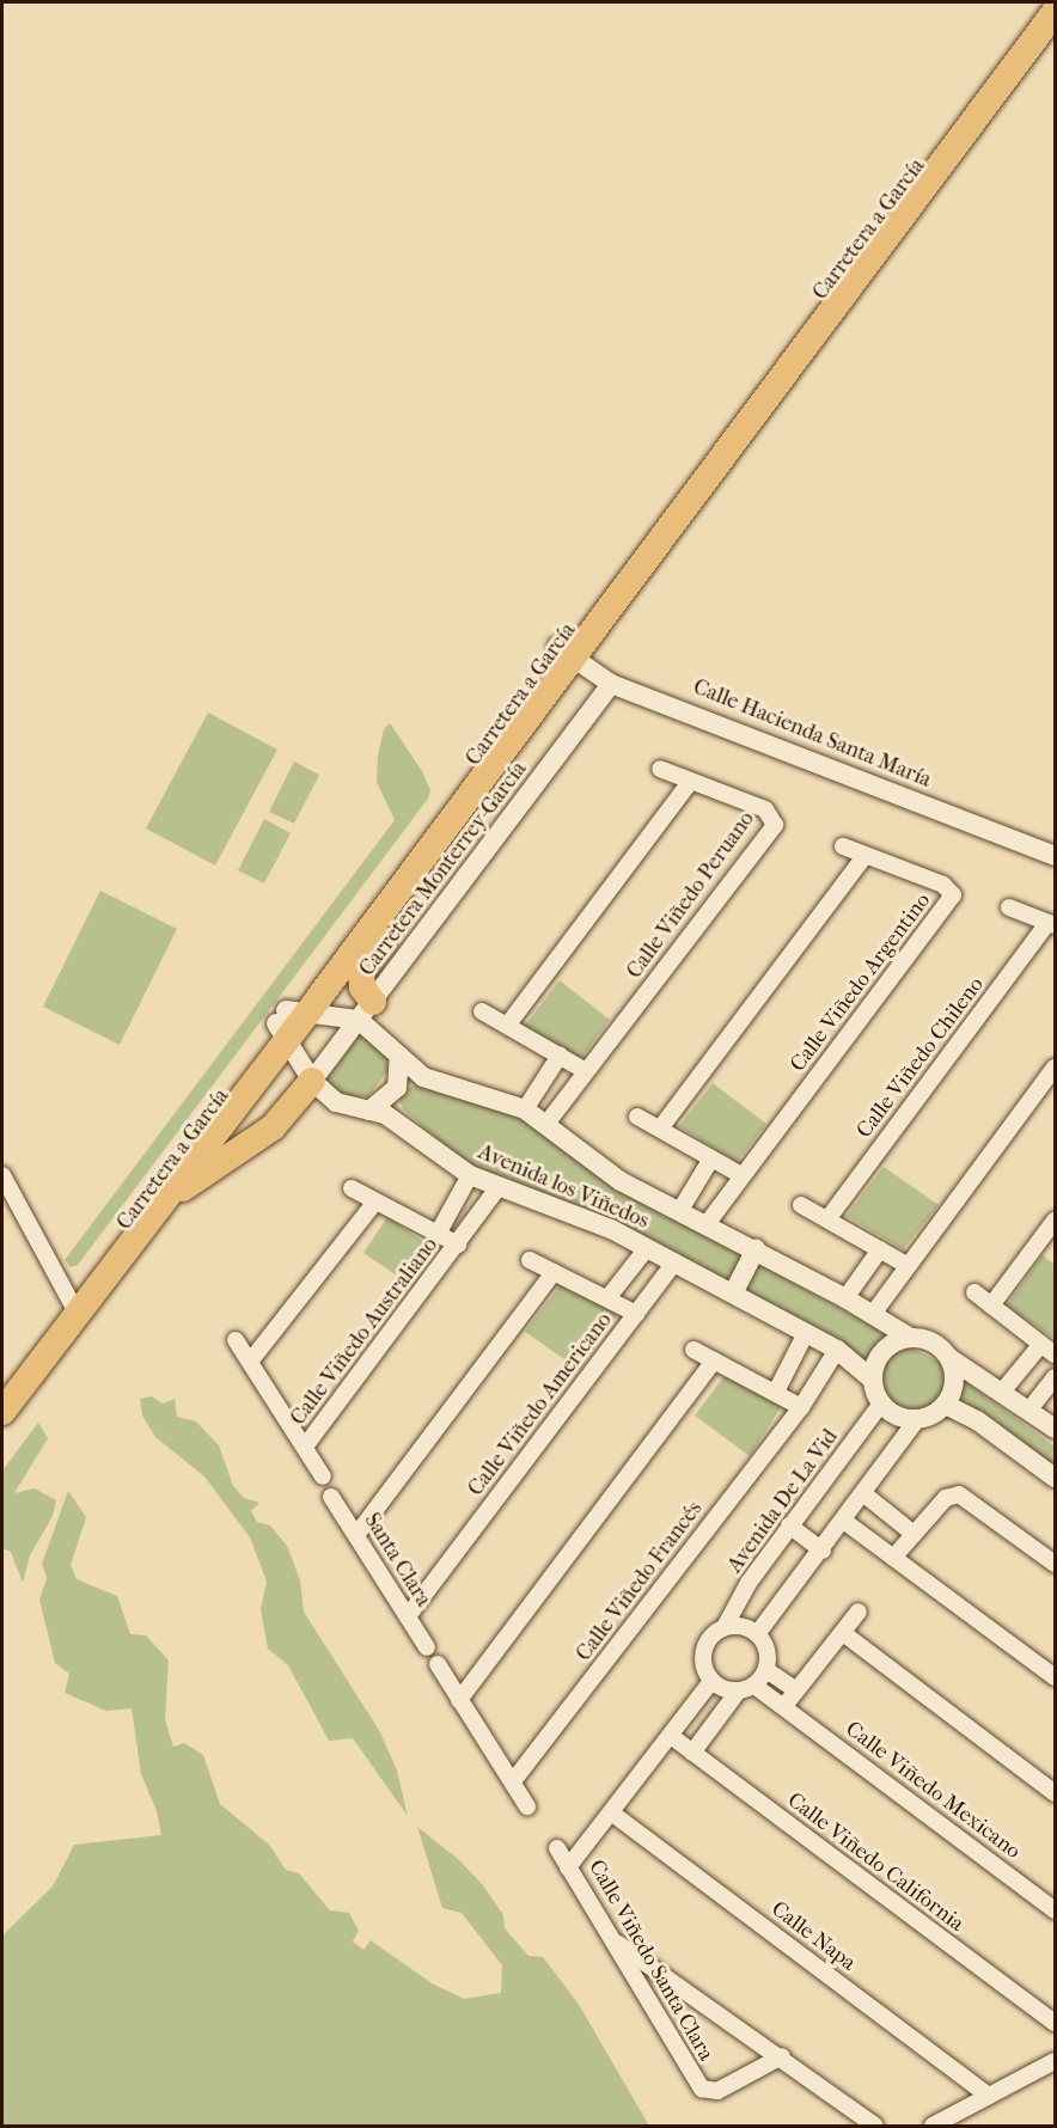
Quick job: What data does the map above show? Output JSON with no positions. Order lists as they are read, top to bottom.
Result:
{
  "streets": {
    "main road": ["Carretera a García"],
    "street": [
      "Calle Hacienda Santa María",
      "Carretera Monterrey-García",
      "Calle Viñedo Peruano",
      "Calle Viñedo Argentino",
      "Calle Viñedo Chileno",
      "Avenida los Viñedos",
      "Calle Viñedo Australiano",
      "Calle Viñedo Americano",
      "Avenida De La Vid",
      "Santa Clara",
      "Calle Viñedo Francés",
      "Calle Viñedo Mexicano",
      "Calle Viñedo California",
      "Calle Napa",
      "Calle Viñedo Santa Clara"
    ]
  },
  "crossings": [
    ["Carretera a García", "Calle Hacienda Santa María"],
    ["Carretera a García", "Avenida los Viñedos"],
    ["Calle Hacienda Santa María", "Carretera Monterrey-García"],
    ["Carretera Monterrey-García", "Avenida los Viñedos"],
    ["Calle Viñedo Peruano", "Avenida los Viñedos"],
    ["Calle Viñedo Argentino", "Avenida los Viñedos"],
    ["Avenida los Viñedos", "Calle Viñedo Australiano"],
    ["Avenida los Viñedos", "Avenida De La Vid"],
    ["Avenida los Viñedos", "Calle Viñedo Francés"],
    ["Calle Viñedo Americano", "Santa Clara"],
    ["Avenida De La Vid", "Calle Viñedo Mexicano"],
    ["Avenida De La Vid", "Calle Viñedo Santa Clara"],
    ["Calle Viñedo Mexicano", "Calle Viñedo Santa Clara"],
    ["Calle Viñedo California", "Calle Viñedo Santa Clara"],
    ["Calle Napa", "Calle Viñedo Santa Clara"]
  ]
}
